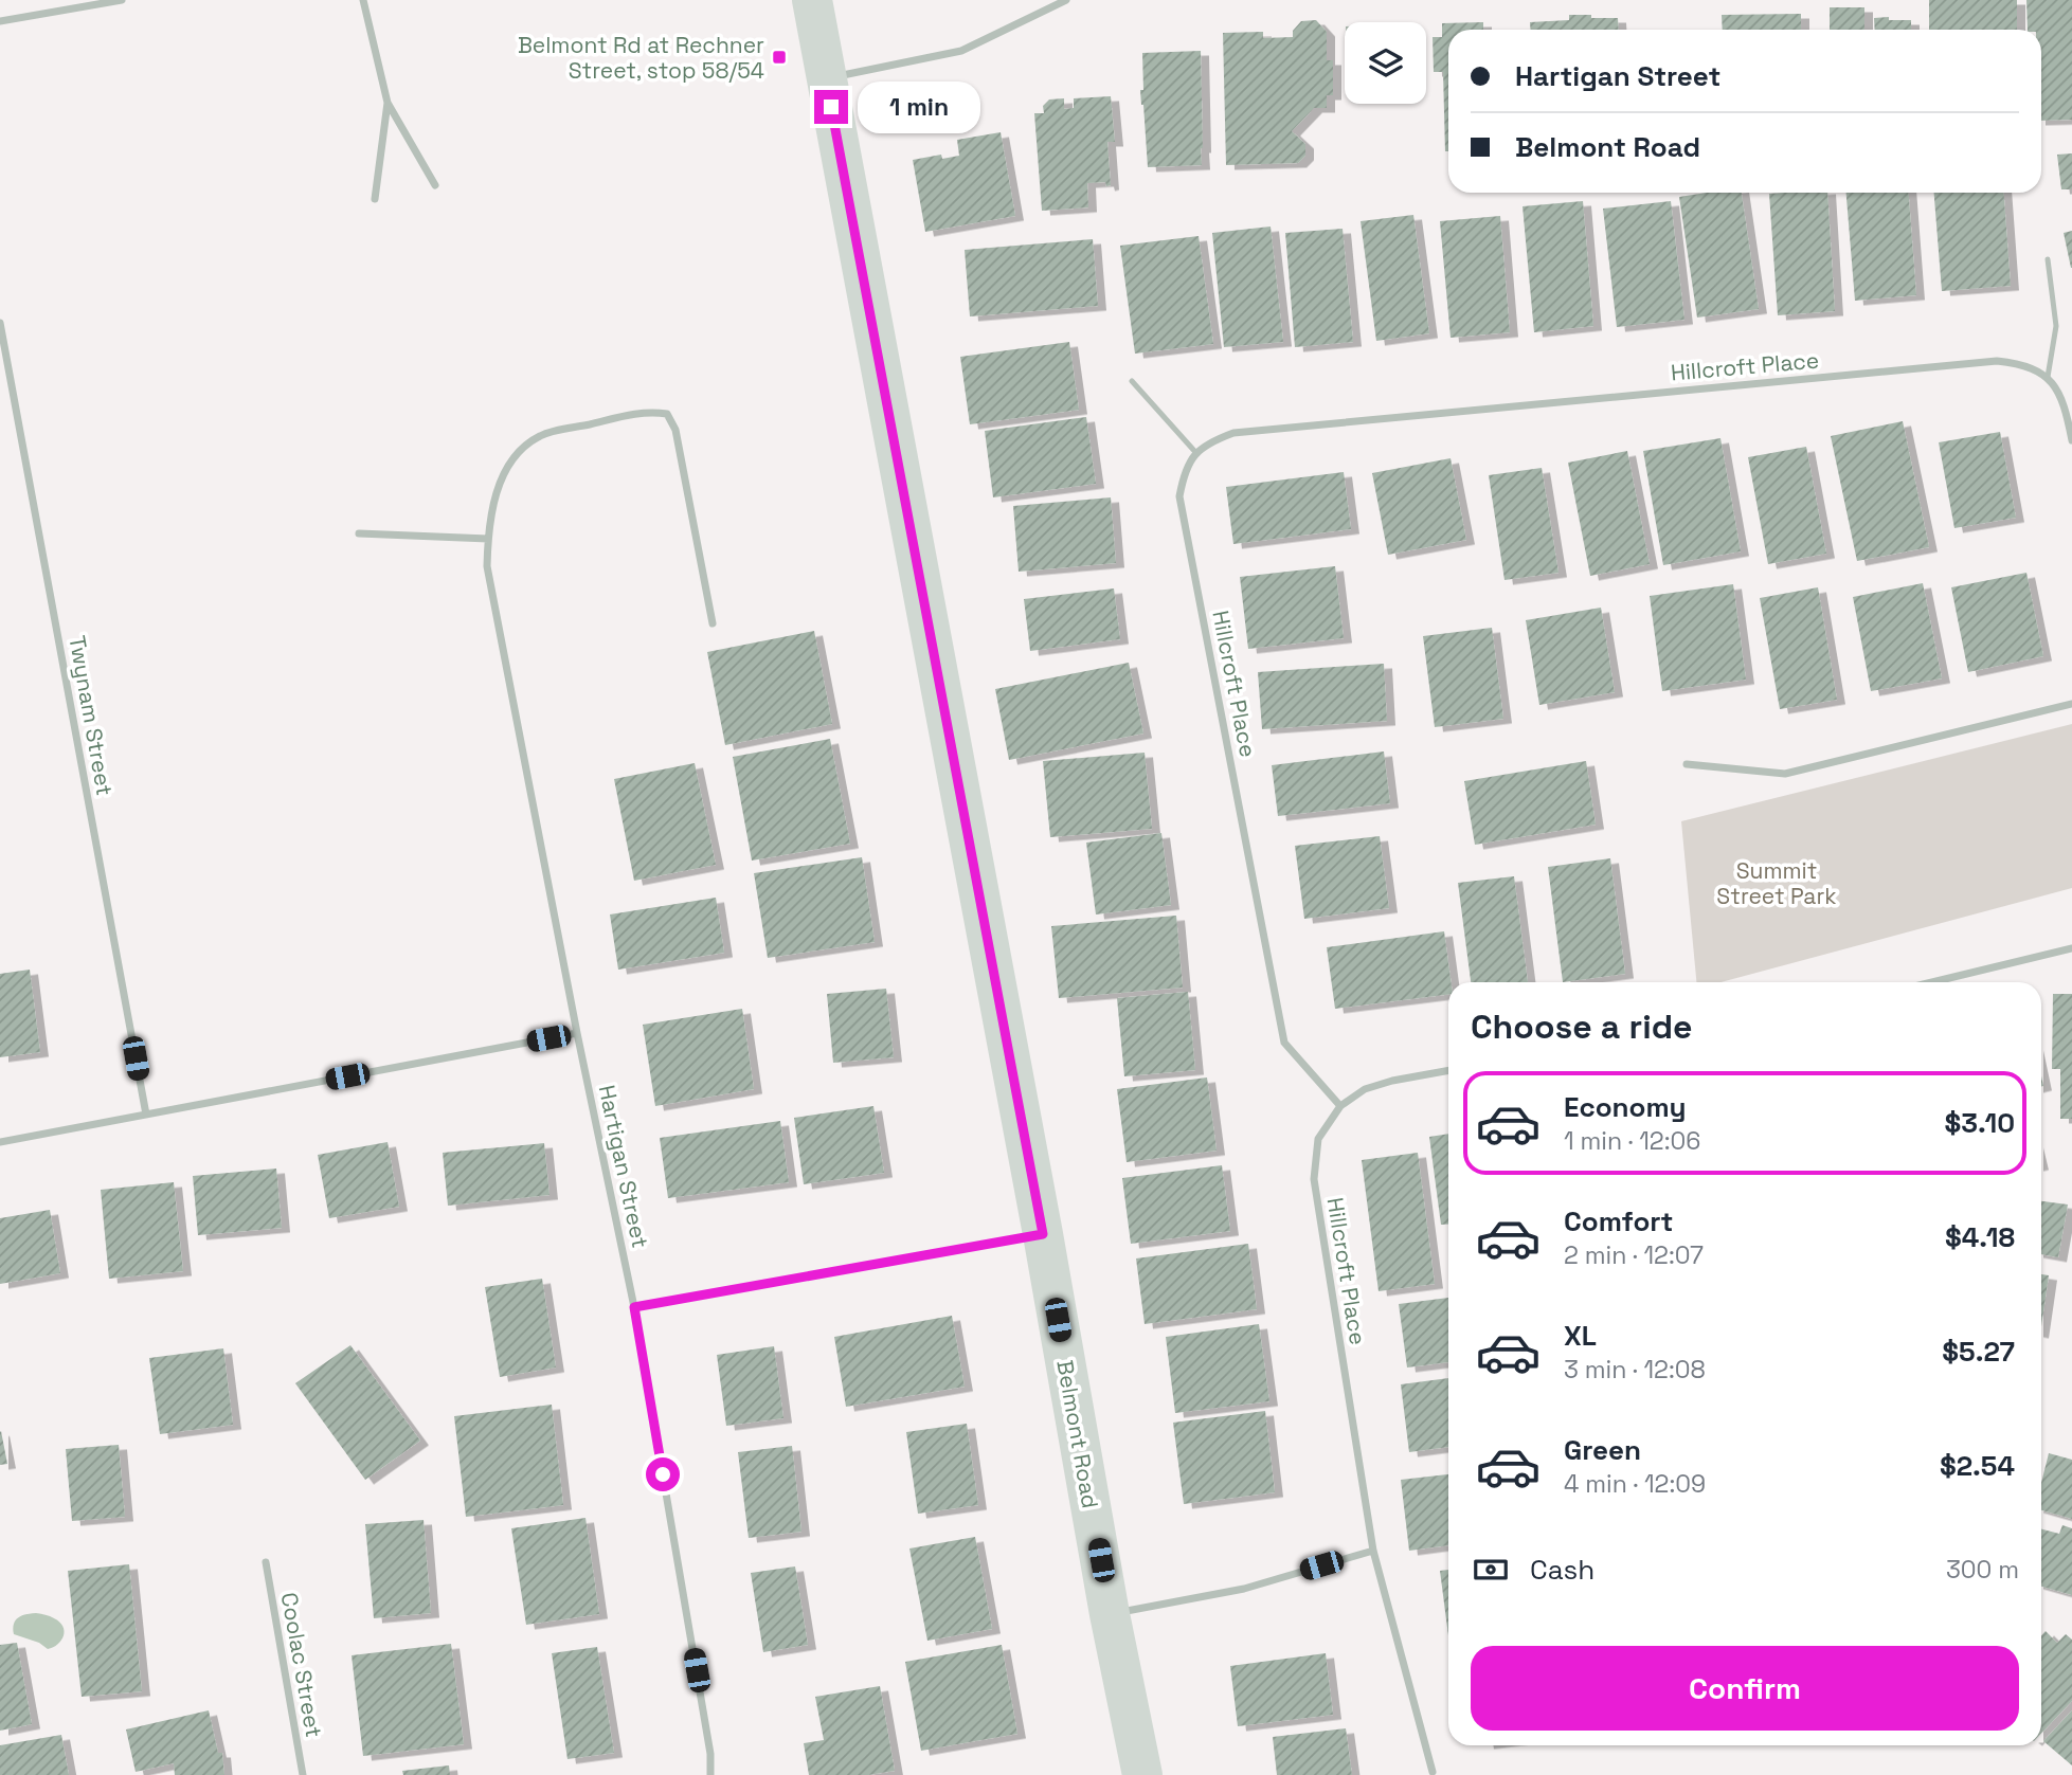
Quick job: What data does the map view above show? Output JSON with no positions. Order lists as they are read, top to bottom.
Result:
{
  "streets": {
    "main road": ["Belmont Road"],
    "street": [
      "Hillcroft Place",
      "Twynam Street",
      "Hartigan Street",
      "Coolac Street"
    ]
  },
  "parks": ["Summit Street Park"],
  "places": {
    "transit": ["Belmont Rd at Rechner Street, stop 58/54"]
  },
  "page": {
    "banner": ["Hartigan Street", "Belmont Road"],
    "bubble": "1 min",
    "heading": "Choose a ride",
    "list": [
      {
        "name": "Economy",
        "note": "1 min · 12:06",
        "value": "$3.10"
      },
      {
        "name": "Comfort",
        "note": "2 min · 12:07",
        "value": "$4.18"
      },
      {
        "name": "XL",
        "note": "3 min · 12:08",
        "value": "$5.27"
      },
      {
        "name": "Green",
        "note": "4 min · 12:09",
        "value": "$2.54"
      }
    ],
    "pay": ["Cash", "300 m"],
    "buttons": "Confirm"
  }
}
